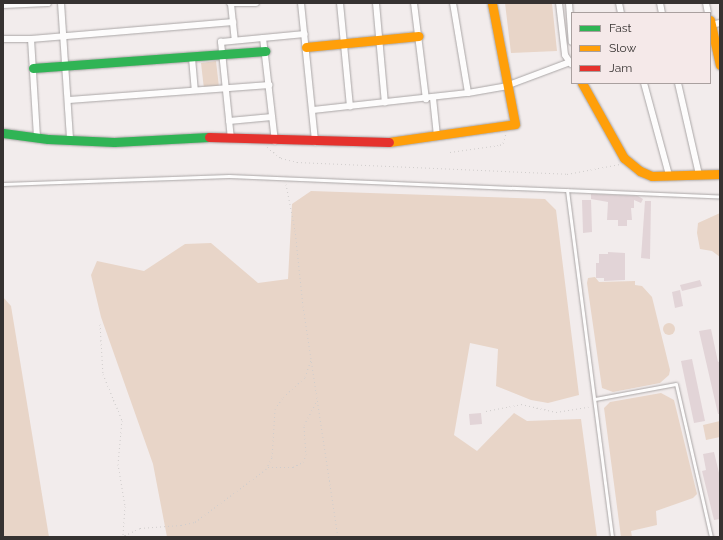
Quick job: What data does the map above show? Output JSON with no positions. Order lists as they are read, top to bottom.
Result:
{
  "legend": ["Fast", "Slow", "Jam"]
}
